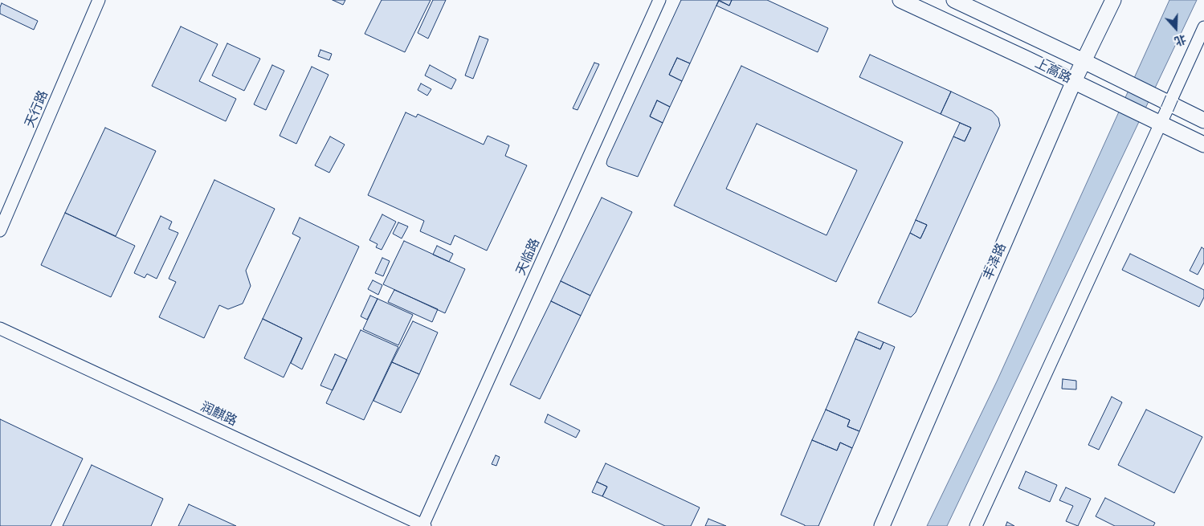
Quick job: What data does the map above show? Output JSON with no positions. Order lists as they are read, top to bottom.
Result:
{
  "streets": {
    "main road": ["上高路", "丰泽路"],
    "street": ["天行路", "天临路", "润麒路"]
  },
  "crossings": [
    ["上高路", "丰泽路"],
    ["天临路", "润麒路"]
  ],
  "north": "bottom"
}
